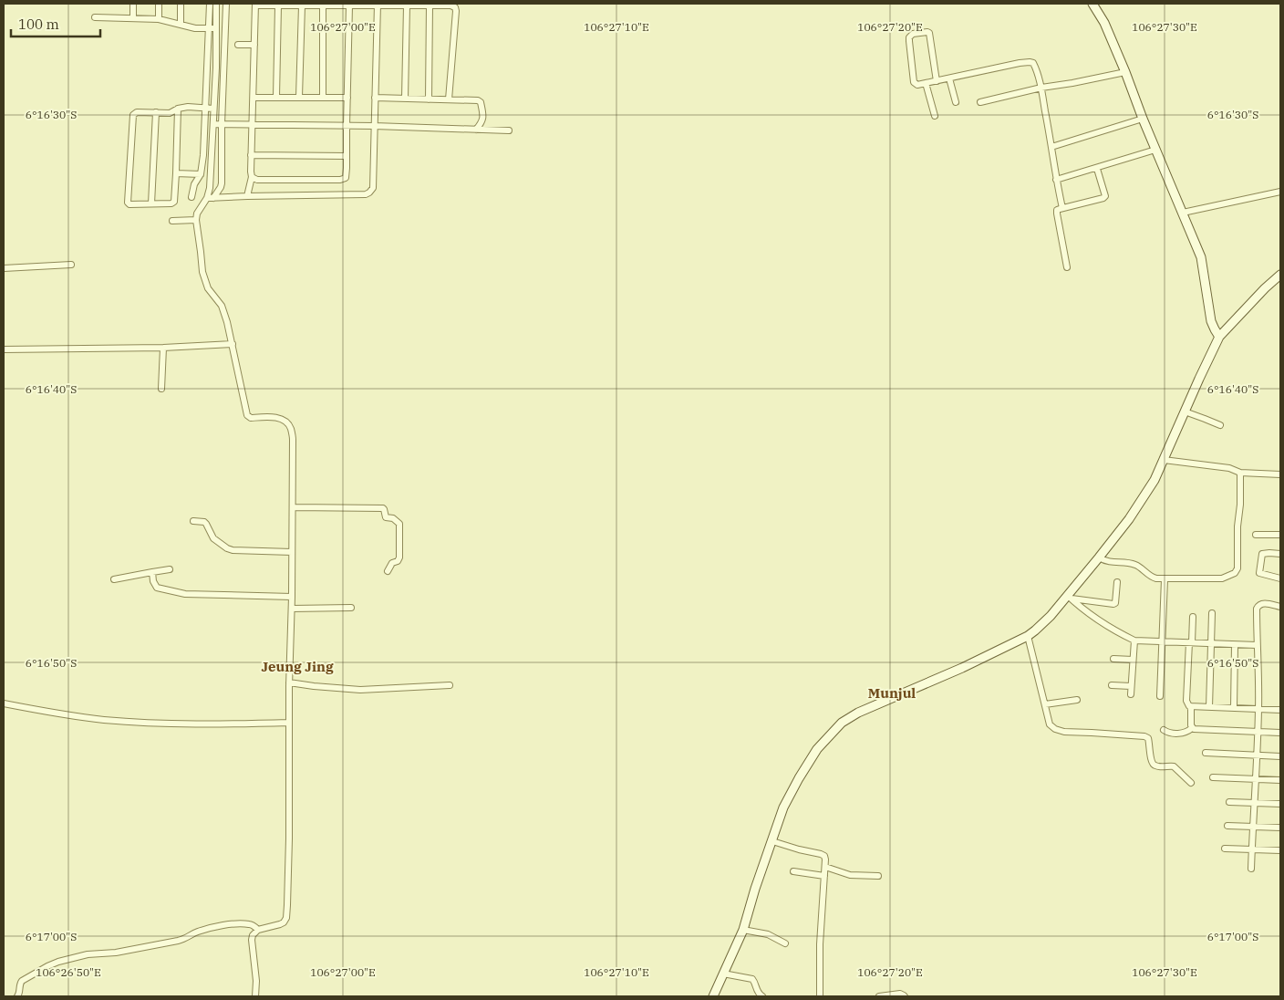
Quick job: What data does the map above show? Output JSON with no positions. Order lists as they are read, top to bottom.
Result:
{
  "districts": ["Jeung Jing", "Munjul"],
  "scale_bar": "100 m",
  "coordinates": [
    "106°27'00\"E",
    "106°27'10\"E",
    "106°27'20\"E",
    "106°27'30\"E",
    "6°16'30\"S",
    "6°16'40\"S",
    "6°16'50\"S",
    "6°17'00\"S",
    "106°26'50\"E"
  ]
}
